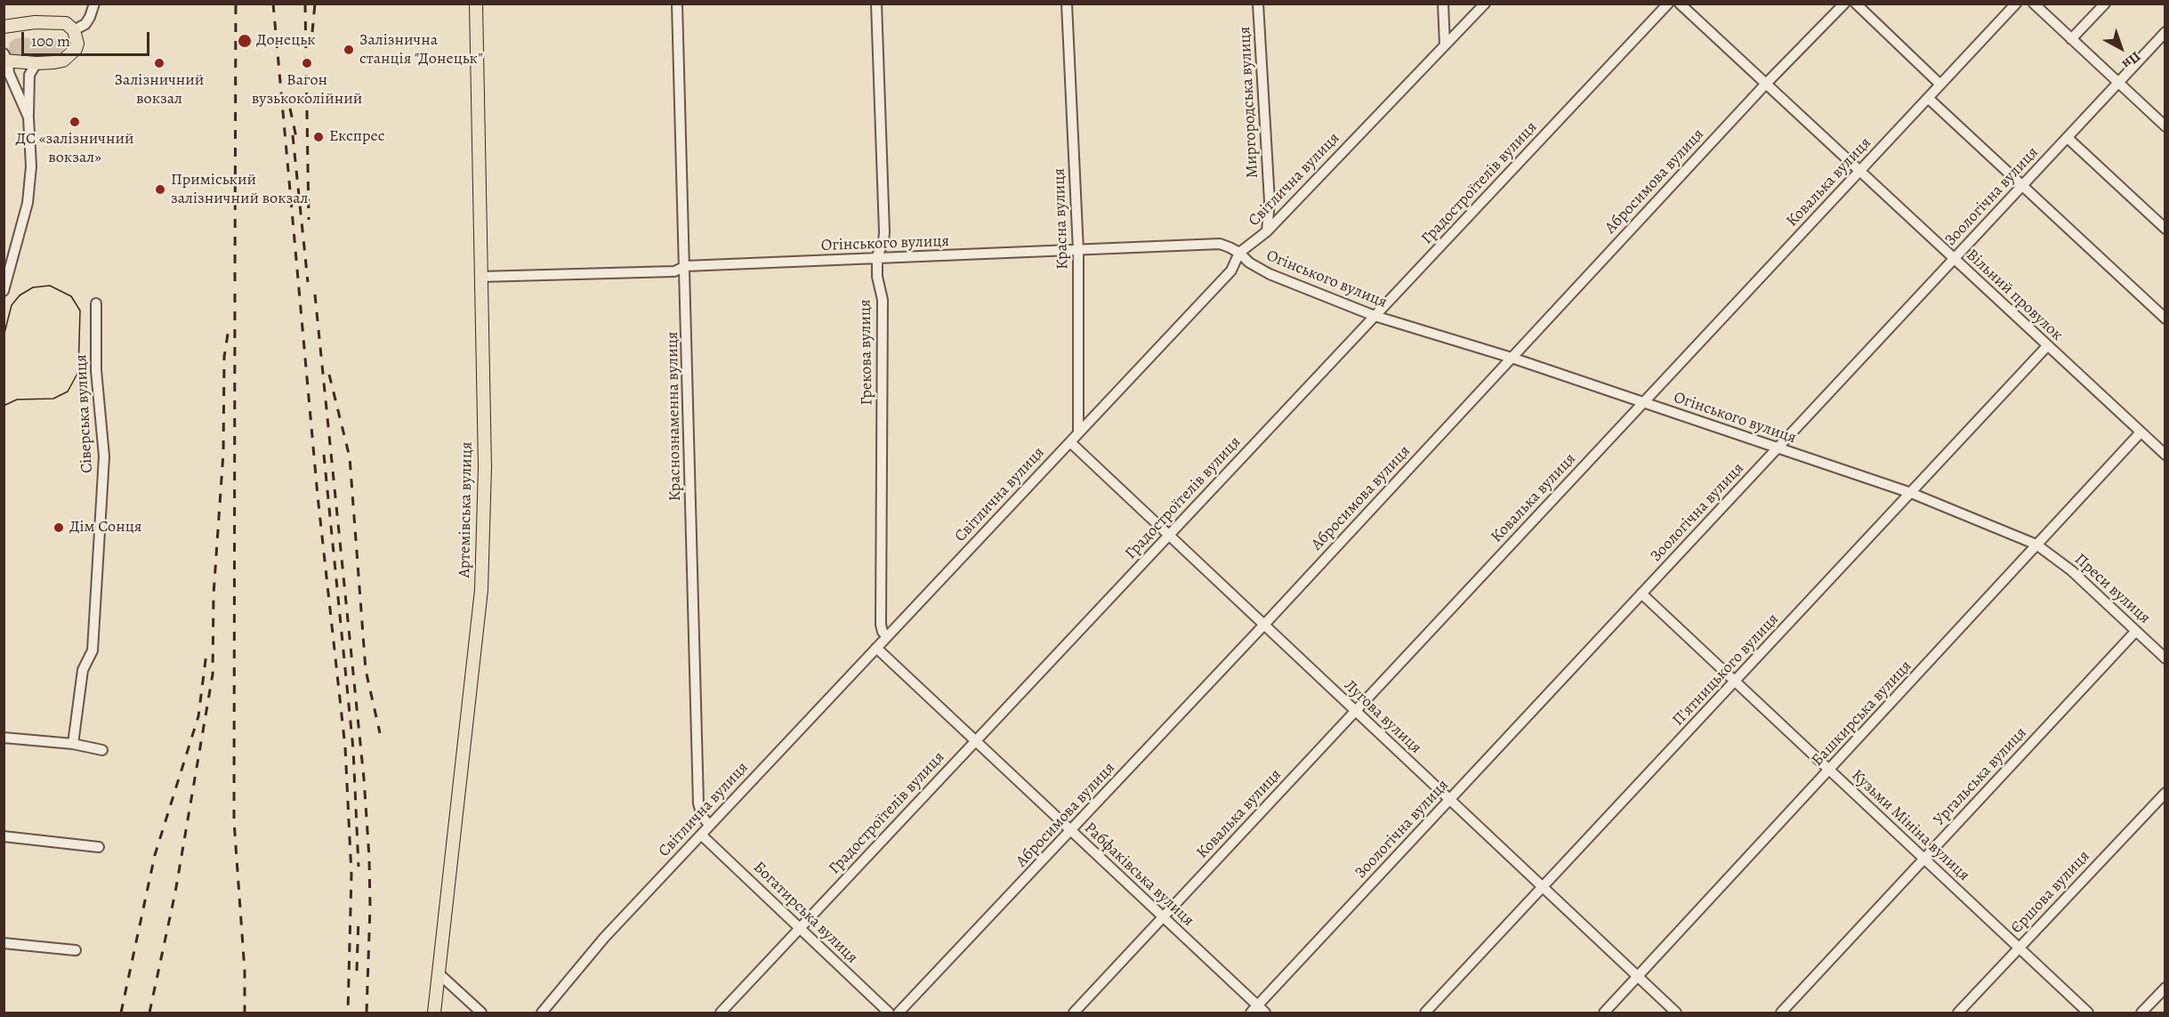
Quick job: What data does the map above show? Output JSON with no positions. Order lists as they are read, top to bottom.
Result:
{
  "streets": {
    "main road": ["Артемівська вулиця"],
    "street": [
      "Миргородська вулиця",
      "Світлична вулиця",
      "Абросимова вулиця",
      "Ковалька вулиця",
      "Градостроїтелiв вулиця",
      "Зоологічна вулиця",
      "Красна вулиця",
      "Огінського вулиця",
      "Вільний провулок",
      "Грекова вулиця",
      "Сіверська вулиця",
      "Краснознаменна вулиця",
      "Преси вулиця",
      "П’ятницького вулиця",
      "Башкирська вулиця",
      "Лугова вулиця",
      "Ургальська вулиця",
      "Кузьми Мініна вулиця",
      "Рабфаківська вулиця",
      "Єршова вулиця",
      "Богатирська вулиця"
    ]
  },
  "crossings": [
    ["Миргородська вулиця", "Світлична вулиця"],
    ["Світлична вулиця", "Красна вулиця"],
    ["Світлична вулиця", "Огінського вулиця"],
    ["Світлична вулиця", "Грекова вулиця"],
    ["Світлична вулиця", "Краснознаменна вулиця"],
    ["Світлична вулиця", "Лугова вулиця"],
    ["Світлична вулиця", "Рабфаківська вулиця"],
    ["Світлична вулиця", "Богатирська вулиця"],
    ["Абросимова вулиця", "Огінського вулиця"],
    ["Абросимова вулиця", "Вільний провулок"],
    ["Абросимова вулиця", "Лугова вулиця"],
    ["Абросимова вулиця", "Рабфаківська вулиця"],
    ["Ковалька вулиця", "Огінського вулиця"],
    ["Ковалька вулиця", "Вільний провулок"],
    ["Ковалька вулиця", "Лугова вулиця"],
    ["Ковалька вулиця", "Рабфаківська вулиця"],
    ["Градостроїтелiв вулиця", "Огінського вулиця"],
    ["Градостроїтелiв вулиця", "Лугова вулиця"],
    ["Градостроїтелiв вулиця", "Рабфаківська вулиця"],
    ["Градостроїтелiв вулиця", "Богатирська вулиця"],
    ["Зоологічна вулиця", "Огінського вулиця"],
    ["Зоологічна вулиця", "Вільний провулок"],
    ["Зоологічна вулиця", "Лугова вулиця"],
    ["Зоологічна вулиця", "Кузьми Мініна вулиця"],
    ["Зоологічна вулиця", "Рабфаківська вулиця"],
    ["Красна вулиця", "Огінського вулиця"],
    ["Огінського вулиця", "Грекова вулиця"],
    ["Огінського вулиця", "Краснознаменна вулиця"],
    ["Огінського вулиця", "Артемівська вулиця"],
    ["Огінського вулиця", "Преси вулиця"],
    ["Огінського вулиця", "П’ятницького вулиця"],
    ["Огінського вулиця", "Башкирська вулиця"],
    ["Вільний провулок", "П’ятницького вулиця"],
    ["Вільний провулок", "Башкирська вулиця"],
    ["Преси вулиця", "Башкирська вулиця"],
    ["Преси вулиця", "Ургальська вулиця"],
    ["П’ятницького вулиця", "Лугова вулиця"],
    ["П’ятницького вулиця", "Кузьми Мініна вулиця"],
    ["Башкирська вулиця", "Лугова вулиця"],
    ["Башкирська вулиця", "Кузьми Мініна вулиця"],
    ["Ургальська вулиця", "Кузьми Мініна вулиця"],
    ["Кузьми Мініна вулиця", "Єршова вулиця"]
  ],
  "places": [
    "Донецьк",
    "Залізнична станція \"Донецьк\"",
    "Залізничний вокзал",
    "Вагон вузькоколійний",
    "ДС «залізничний вокзал»",
    "Експрес",
    "Приміський залізничний вокзал",
    "Дім Сонця"
  ],
  "scale_bar": "100 m",
  "north": "bottom right"
}
